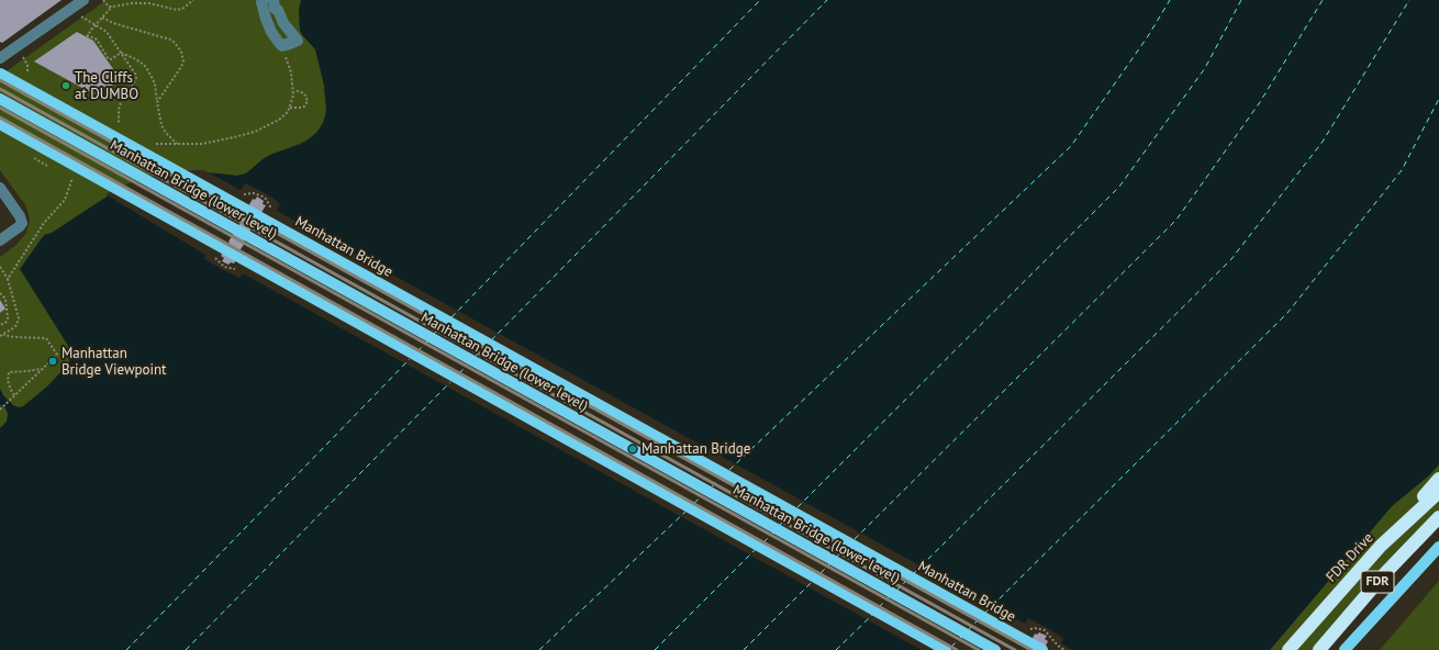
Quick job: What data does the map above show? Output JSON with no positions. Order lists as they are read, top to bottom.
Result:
{
  "streets": {
    "highway": ["FDR Drive", "FDR"],
    "main road": ["Manhattan Bridge (lower level)", "Manhattan Bridge"]
  },
  "places": ["The Cliffs at DUMBO", "Manhattan Bridge Viewpoint", "Manhattan Bridge"]
}
